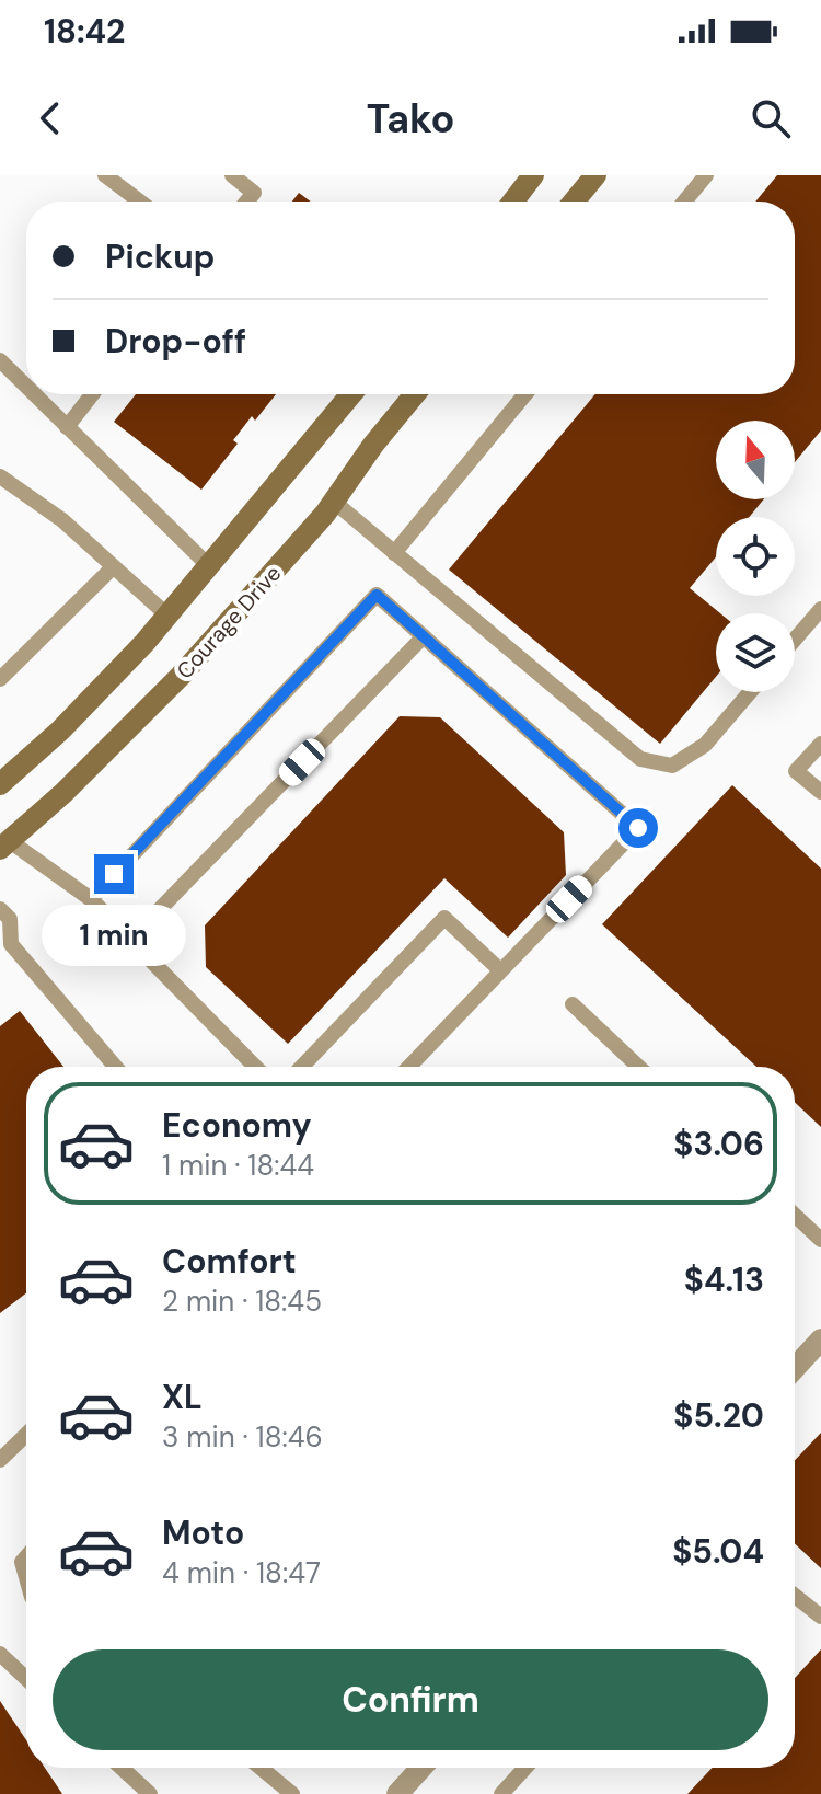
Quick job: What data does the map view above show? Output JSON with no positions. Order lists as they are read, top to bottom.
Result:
{
  "streets": {
    "street": ["Courage Drive"]
  },
  "north": "top",
  "page": {
    "status": "18:42",
    "header": "Tako",
    "banner": ["Pickup", "Drop-off"],
    "bubble": "1 min",
    "list": [
      {
        "name": "Economy",
        "note": "1 min · 18:44",
        "value": "$3.06"
      },
      {
        "name": "Comfort",
        "note": "2 min · 18:45",
        "value": "$4.13"
      },
      {
        "name": "XL",
        "note": "3 min · 18:46",
        "value": "$5.20"
      },
      {
        "name": "Moto",
        "note": "4 min · 18:47",
        "value": "$5.04"
      }
    ],
    "buttons": "Confirm"
  }
}
